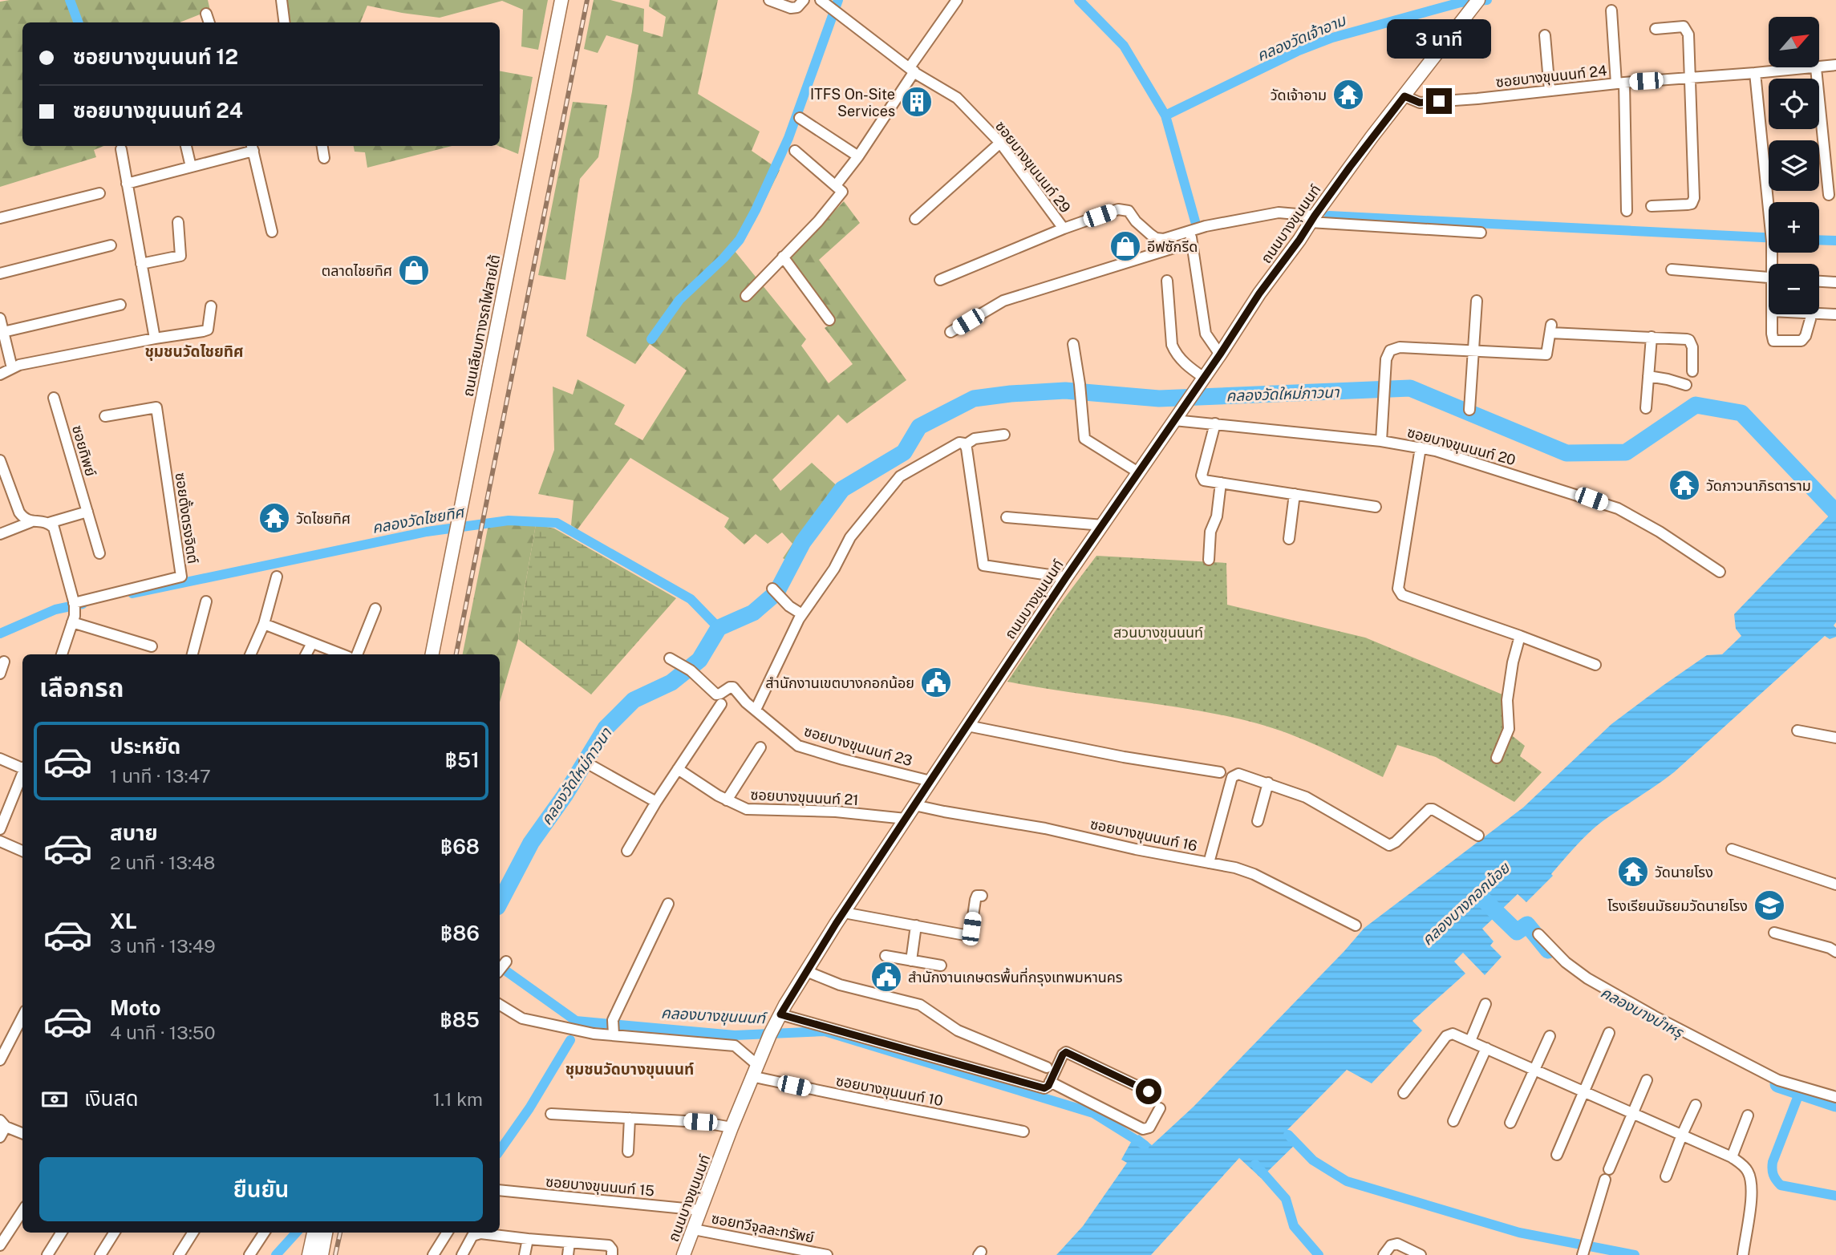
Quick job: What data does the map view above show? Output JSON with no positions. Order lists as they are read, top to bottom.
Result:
{
  "streets": {
    "street": [
      "ซอยบางขุนนนท์ 24",
      "ซอยบางขุนนนท์ 29",
      "ถนนบางขุนนนท์",
      "ถนนเลียบทางรถไฟสายใต้",
      "ซอยบางขุนนนท์ 20",
      "ซอยทิพย์",
      "ซอยตั้งตรงจิตต์",
      "ซอยบางขุนนนท์ 23",
      "ซอยบางขุนนนท์ 21",
      "ซอยบางขุนนนท์ 16",
      "ซอยบางขุนนนท์ 10",
      "ซอยบางขุนนนท์ 15",
      "ซอยทวีจุลละทรัพย์"
    ]
  },
  "crossings": [
    ["ซอยบางขุนนนท์ 24", "ถนนบางขุนนนท์"],
    ["ซอยบางขุนนนท์ 29", "ถนนบางขุนนนท์"],
    ["ถนนบางขุนนนท์", "ซอยบางขุนนนท์ 20"],
    ["ถนนบางขุนนนท์", "ซอยบางขุนนนท์ 23"],
    ["ถนนบางขุนนนท์", "ซอยบางขุนนนท์ 21"],
    ["ถนนบางขุนนนท์", "ซอยบางขุนนนท์ 16"],
    ["ถนนบางขุนนนท์", "ซอยบางขุนนนท์ 10"],
    ["ถนนบางขุนนนท์", "ซอยบางขุนนนท์ 15"],
    ["ถนนบางขุนนนท์", "ซอยทวีจุลละทรัพย์"]
  ],
  "districts": ["ชุมชนวัดไชยทิศ", "ชุมชนวัดบางขุนนนท์"],
  "water": [
    "คลองวัดเจ้าอาม",
    "คลองวัดใหม่ภาวนา",
    "คลองวัดไชยทิศ",
    "คลองบางกอกน้อย",
    "คลองบางบำหรุ",
    "คลองบางขุนนนท์"
  ],
  "parks": ["สวนบางขุนนนท์"],
  "places": {
    "temple": [
      "วัดเจ้าอาม",
      "วัดภาวนาภิรตาราม",
      "วัดไชยทิศ",
      "วัดนายโรง"
    ],
    "building": ["ITFS On-Site Services"],
    "shop": ["อีฟซักรีด", "ตลาดไชยทิศ"],
    "public building": ["สำนักงานเขตบางกอกน้อย", "สำนักงานเกษตรพื้นที่กรุงเทพมหานคร"],
    "school or university": ["โรงเรียนมัธยมวัดนายโรง"]
  },
  "north": "top right",
  "page": {
    "map_buttons": ["+", "−"],
    "bubble": "3 นาที",
    "banner": ["ซอยบางขุนนนท์ 12", "ซอยบางขุนนนท์ 24"],
    "heading": "เลือกรถ",
    "list": [
      {
        "name": "ประหยัด",
        "note": "1 นาที · 13:47",
        "value": "฿51"
      },
      {
        "name": "สบาย",
        "note": "2 นาที · 13:48",
        "value": "฿68"
      },
      {
        "name": "XL",
        "note": "3 นาที · 13:49",
        "value": "฿86"
      },
      {
        "name": "Moto",
        "note": "4 นาที · 13:50",
        "value": "฿85"
      }
    ],
    "pay": ["เงินสด", "1.1 km"],
    "buttons": "ยืนยัน"
  }
}
